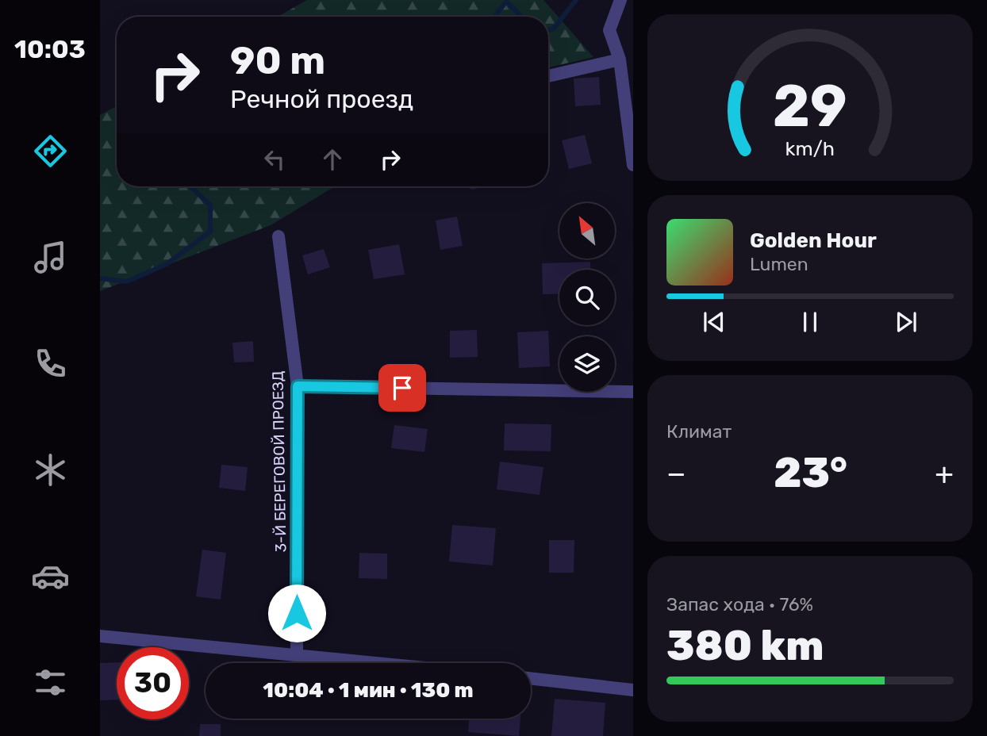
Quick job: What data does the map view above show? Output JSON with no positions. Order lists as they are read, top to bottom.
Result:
{
  "streets": {
    "street": ["3-Й БЕРЕГОВОЙ ПРОЕЗД"]
  },
  "north": "top left",
  "page": {
    "tabs": "10:03",
    "turn": ["90 m", "Речной проезд"],
    "song": ["Golden Hour", "Lumen"],
    "tile": [
      "Климат",
      ["Запас хода · 76%", "380 km"]
    ],
    "heat": ["−", "23°", "+"],
    "limit": "30",
    "trip": "10:04 · 1 мин · 130 m",
    "gauge": ["29", "km/h"]
  }
}
